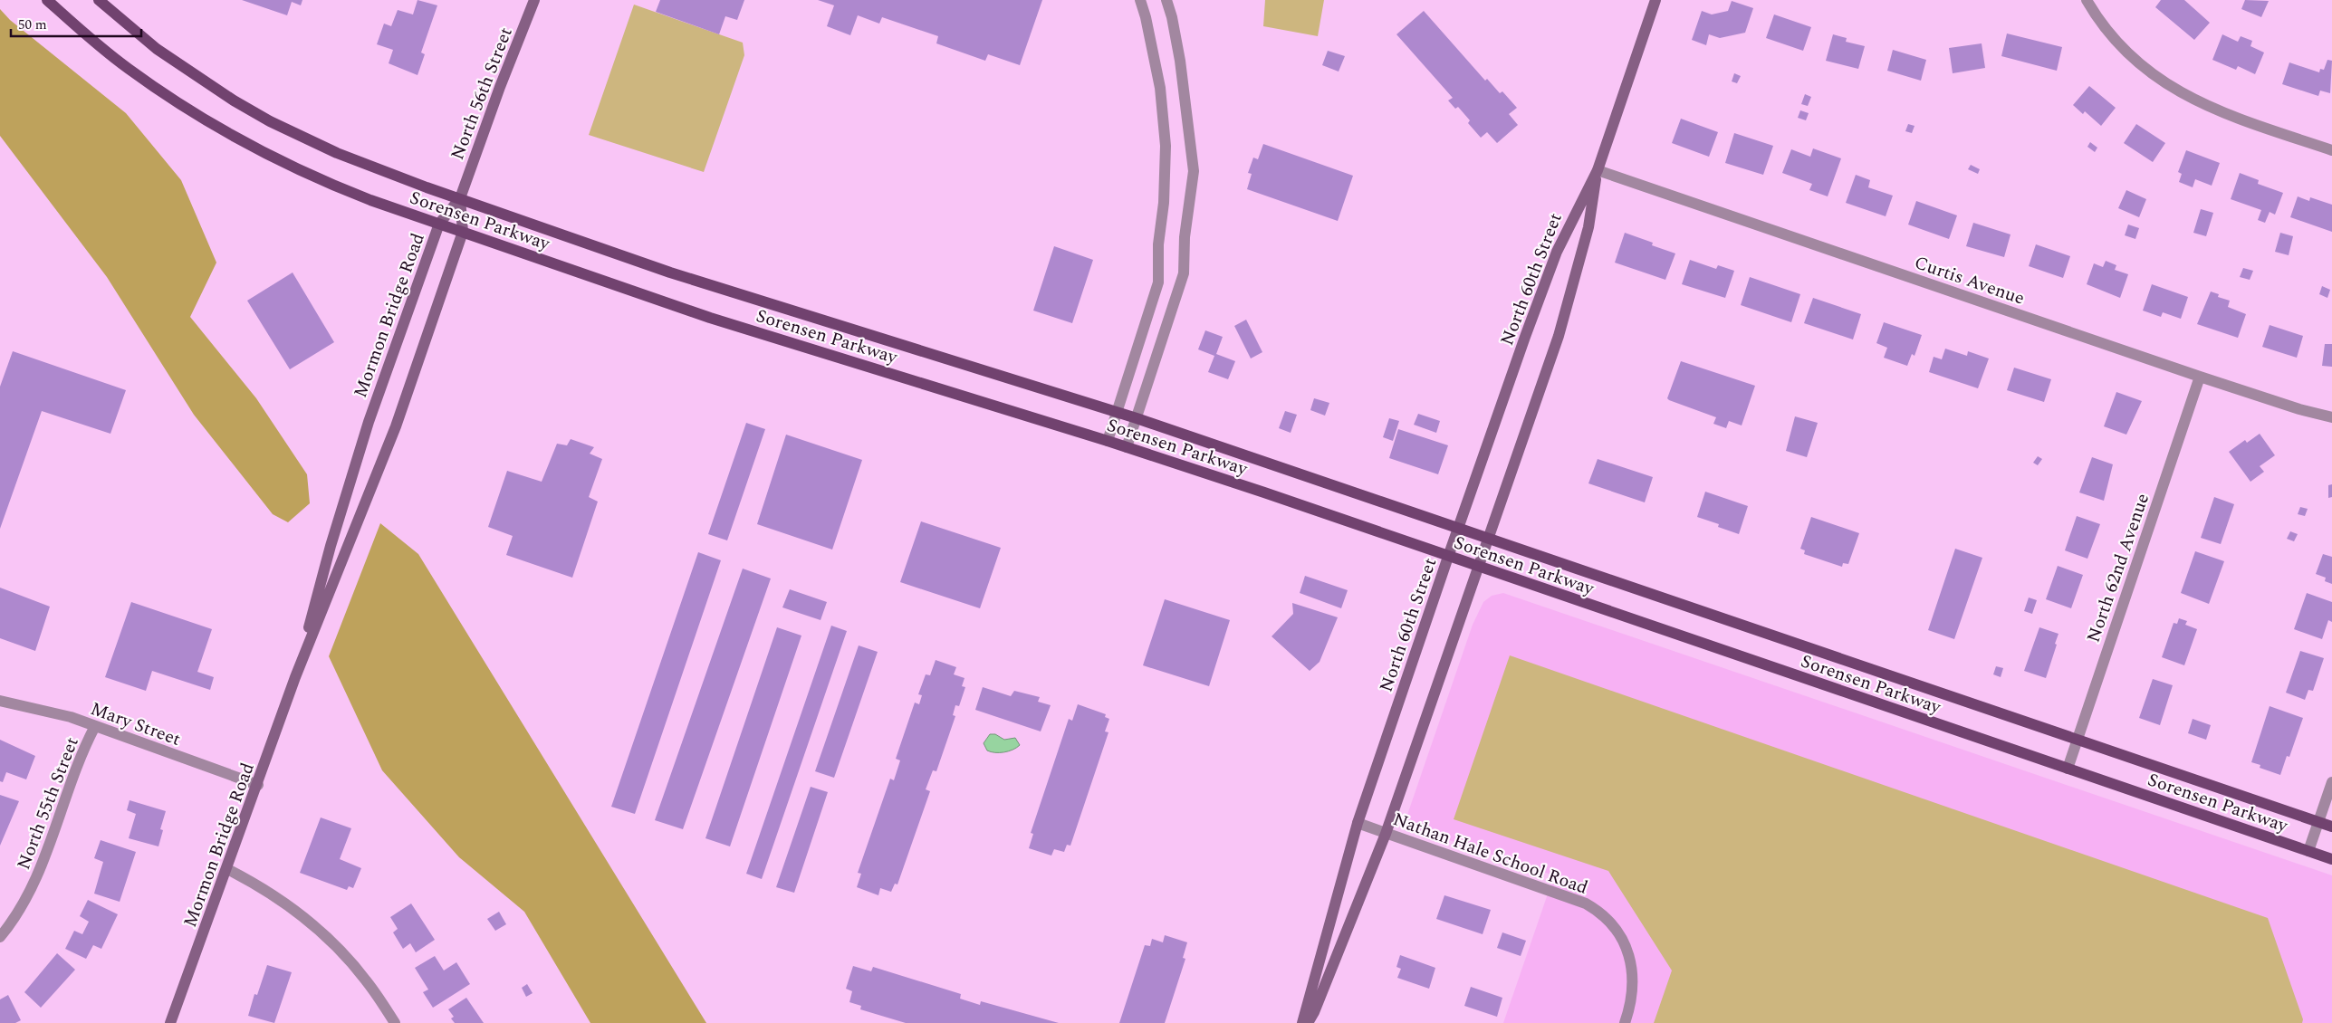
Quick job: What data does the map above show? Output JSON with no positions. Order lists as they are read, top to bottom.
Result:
{
  "streets": {
    "main road": [
      "North 56th Street",
      "Sorensen Parkway",
      "North 60th Street",
      "Mormon Bridge Road"
    ],
    "street": [
      "Curtis Avenue",
      "North 62nd Avenue",
      "Mary Street",
      "North 55th Street",
      "Nathan Hale School Road"
    ]
  },
  "crossings": [
    ["North 56th Street", "Sorensen Parkway"],
    ["North 56th Street", "Mormon Bridge Road"],
    ["Sorensen Parkway", "North 60th Street"],
    ["Sorensen Parkway", "Mormon Bridge Road"],
    ["Sorensen Parkway", "North 62nd Avenue"],
    ["North 60th Street", "Curtis Avenue"],
    ["North 60th Street", "Nathan Hale School Road"],
    ["Curtis Avenue", "North 62nd Avenue"],
    ["Mormon Bridge Road", "Mary Street"],
    ["Mary Street", "North 55th Street"]
  ],
  "scale_bar": "50 m"
}
